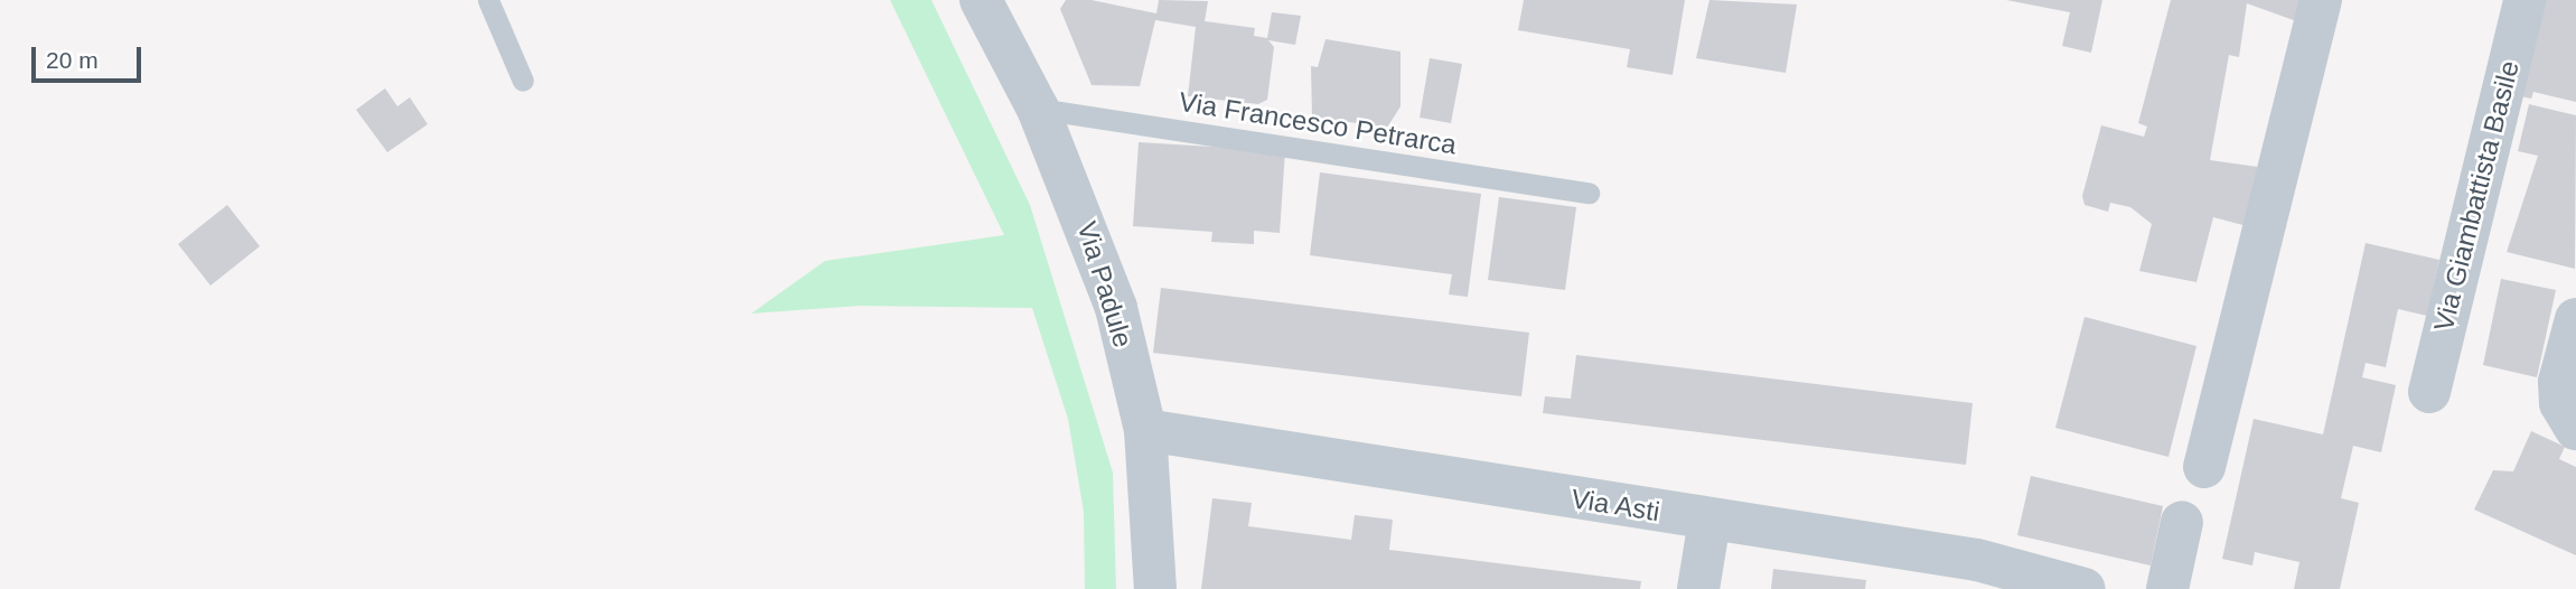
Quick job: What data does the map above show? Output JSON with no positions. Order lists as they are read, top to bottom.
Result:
{
  "streets": {
    "street": ["Via Giambattista Basile", "Via Padule", "Via Asti"],
    "lane": ["Via Francesco Petrarca"]
  },
  "crossings": [
    ["Via Francesco Petrarca", "Via Padule"],
    ["Via Padule", "Via Asti"]
  ],
  "scale_bar": "20 m"
}
